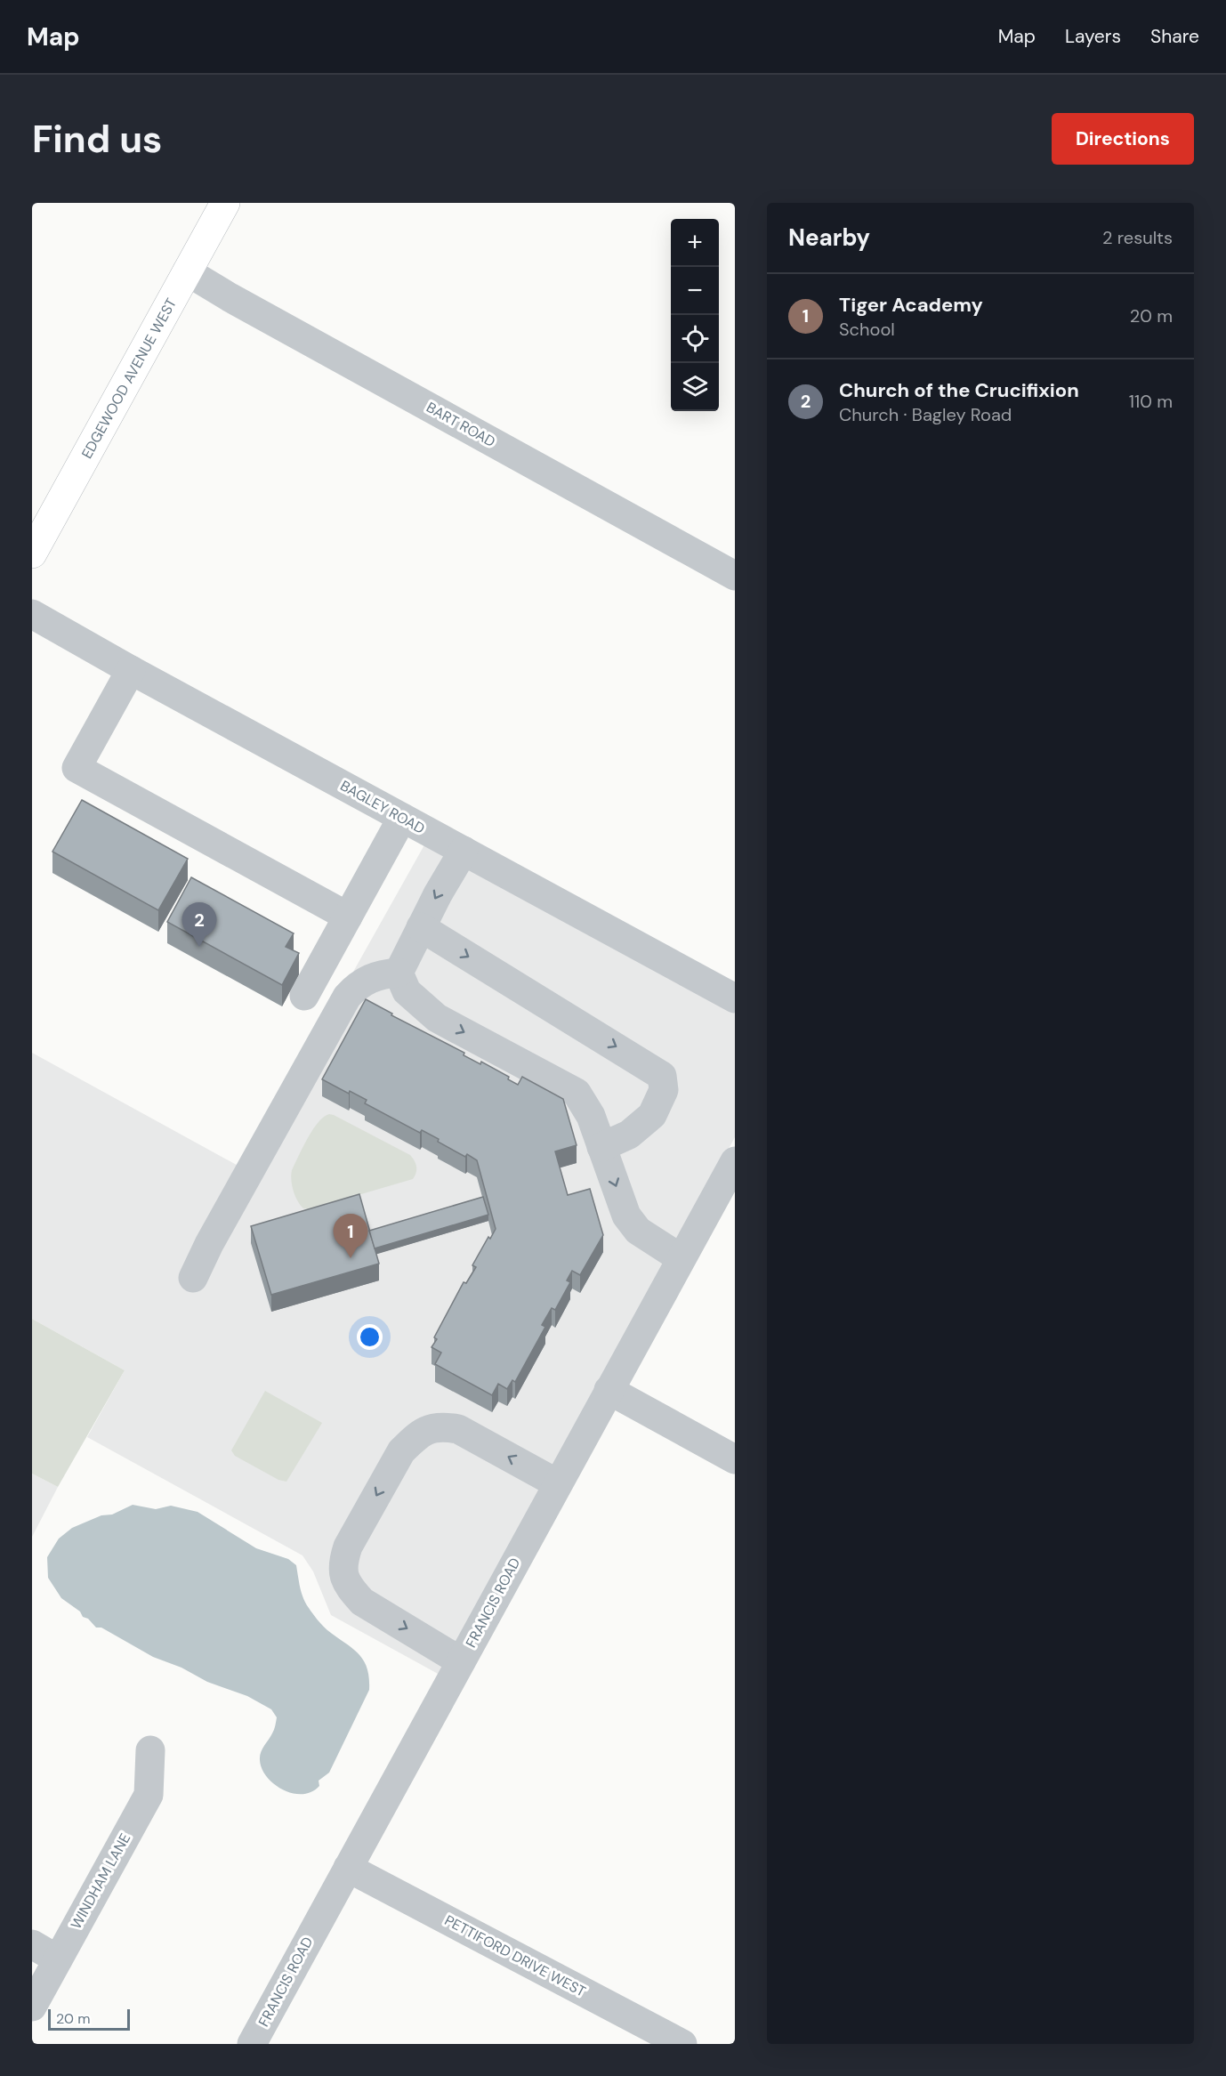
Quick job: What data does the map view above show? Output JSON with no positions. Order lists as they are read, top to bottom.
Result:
{
  "streets": {
    "main road": ["EDGEWOOD AVENUE WEST"],
    "street": [
      "BART ROAD",
      "BAGLEY ROAD",
      "FRANCIS ROAD",
      "WINDHAM LANE",
      "PETTIFORD DRIVE WEST"
    ]
  },
  "crossings": [
    ["EDGEWOOD AVENUE WEST", "BART ROAD"],
    ["FRANCIS ROAD", "PETTIFORD DRIVE WEST"]
  ],
  "scale_bar": "20 m",
  "page": {
    "header": "Map",
    "nav": ["Map", "Layers", "Share"],
    "buttons": "Directions",
    "title": "Find us",
    "heading": ["Nearby", "2 results"],
    "map_buttons": ["+", "−"],
    "list": [
      {
        "mark": "1",
        "name": "Tiger Academy",
        "note": "School",
        "value": "20 m"
      },
      {
        "mark": "2",
        "name": "Church of the Crucifixion",
        "note": "Church · Bagley Road",
        "value": "110 m"
      }
    ],
    "pins": ["2", "1"],
    "scale": "20 m"
  }
}
